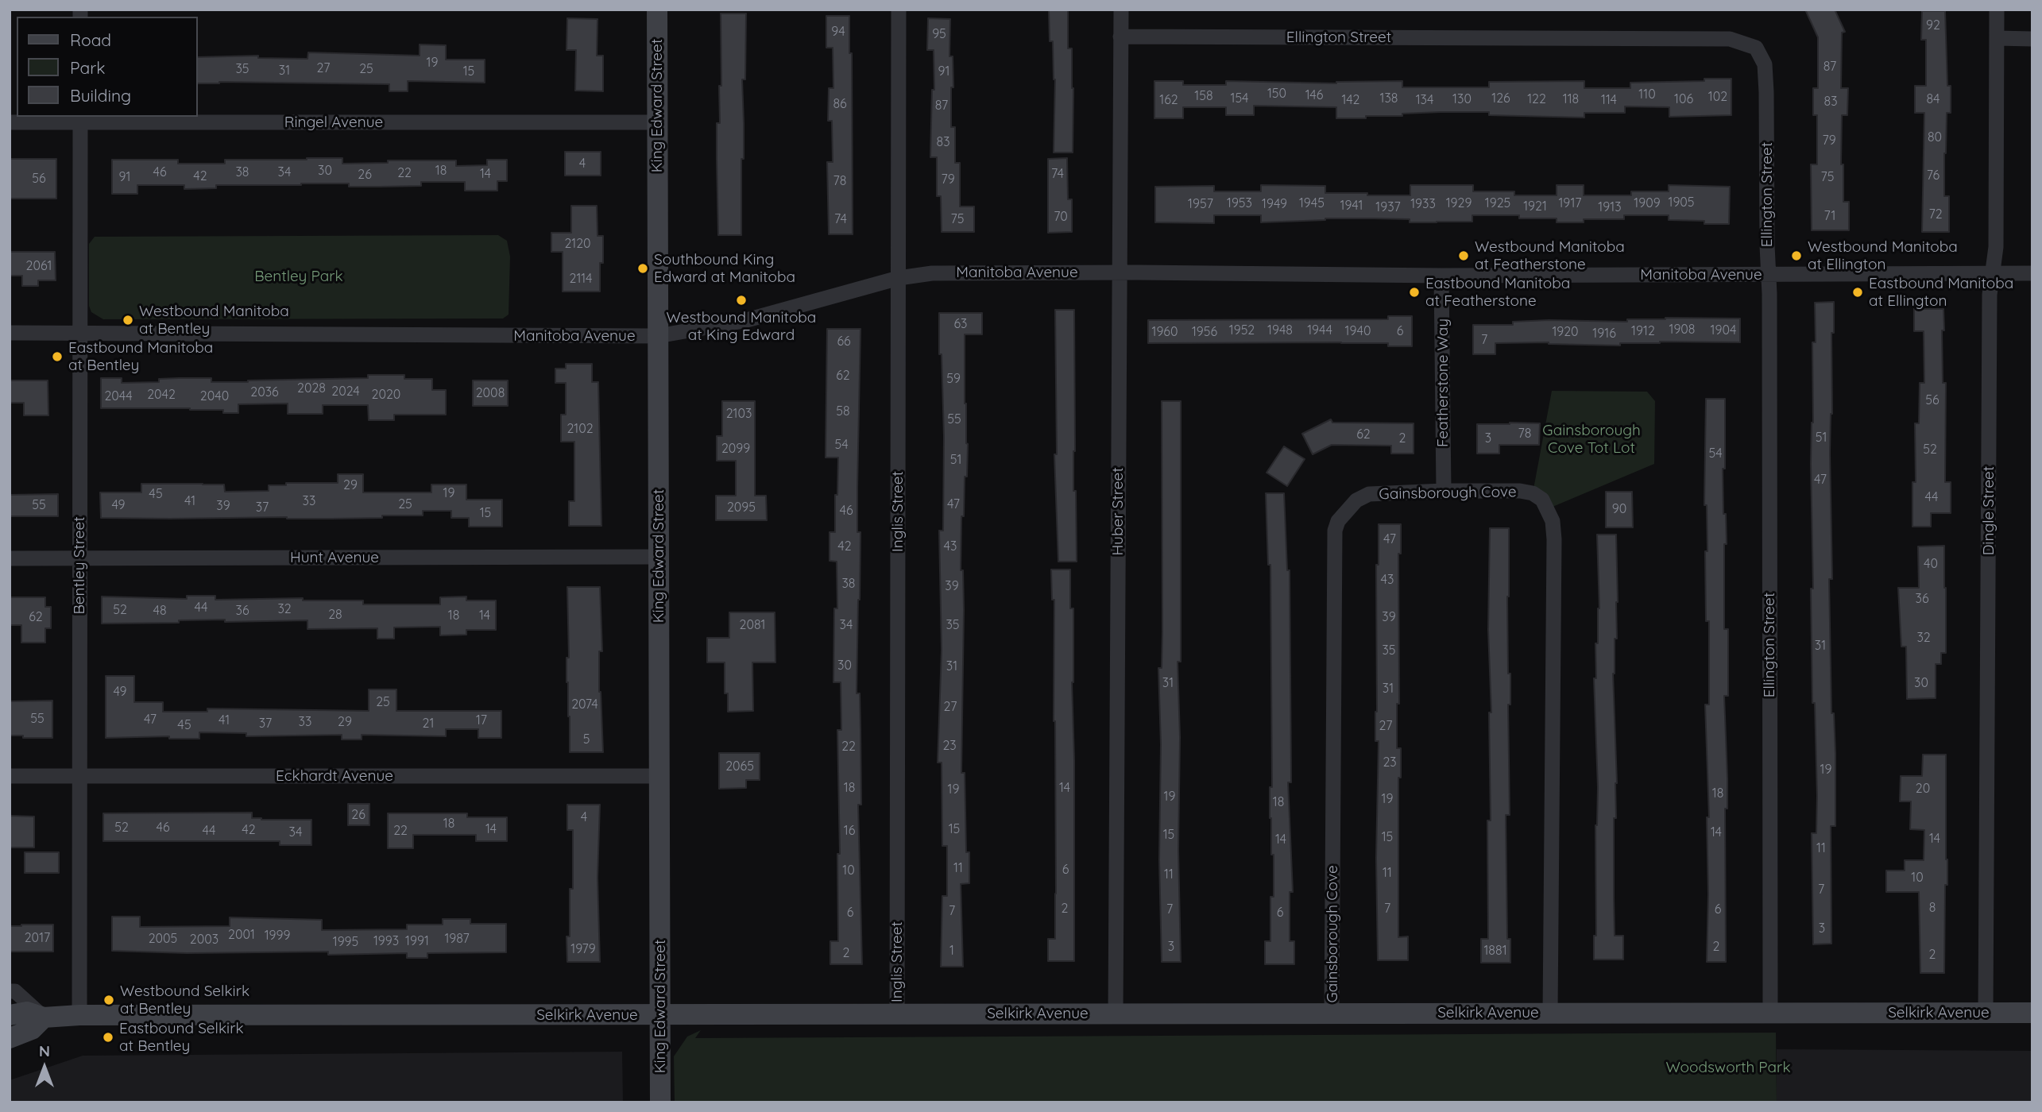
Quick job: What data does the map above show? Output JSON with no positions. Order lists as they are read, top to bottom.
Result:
{
  "streets": {
    "street": [
      "Ellington Street",
      "King Edward Street",
      "Ringel Avenue",
      "Manitoba Avenue",
      "Featherstone Way",
      "Gainsborough Cove",
      "Dingle Street",
      "Inglis Street",
      "Huber Street",
      "Hunt Avenue",
      "Bentley Street",
      "Eckhardt Avenue",
      "Selkirk Avenue"
    ]
  },
  "crossings": [
    ["Ellington Street", "Manitoba Avenue"],
    ["Ellington Street", "Huber Street"],
    ["Ellington Street", "Selkirk Avenue"],
    ["King Edward Street", "Ringel Avenue"],
    ["King Edward Street", "Manitoba Avenue"],
    ["King Edward Street", "Hunt Avenue"],
    ["King Edward Street", "Eckhardt Avenue"],
    ["King Edward Street", "Selkirk Avenue"],
    ["Ringel Avenue", "Bentley Street"],
    ["Manitoba Avenue", "Featherstone Way"],
    ["Manitoba Avenue", "Dingle Street"],
    ["Manitoba Avenue", "Inglis Street"],
    ["Manitoba Avenue", "Huber Street"],
    ["Manitoba Avenue", "Bentley Street"],
    ["Featherstone Way", "Gainsborough Cove"],
    ["Gainsborough Cove", "Selkirk Avenue"],
    ["Dingle Street", "Selkirk Avenue"],
    ["Inglis Street", "Selkirk Avenue"],
    ["Huber Street", "Selkirk Avenue"],
    ["Hunt Avenue", "Bentley Street"],
    ["Bentley Street", "Eckhardt Avenue"],
    ["Bentley Street", "Selkirk Avenue"]
  ],
  "parks": ["Bentley Park", "Gainsborough Cove Tot Lot", "Woodsworth Park"],
  "places": [
    "Westbound Manitoba at Featherstone",
    "Westbound Manitoba at Ellington",
    "Southbound King Edward at Manitoba",
    "Eastbound Manitoba at Featherstone",
    "Eastbound Manitoba at Ellington",
    "Westbound Manitoba at King Edward",
    "Westbound Manitoba at Bentley",
    "Eastbound Manitoba at Bentley",
    "Westbound Selkirk at Bentley",
    "Eastbound Selkirk at Bentley"
  ],
  "house_numbers": [
    "92",
    "94",
    "95",
    "19",
    "87",
    "27",
    "35",
    "25",
    "31",
    "15",
    "91",
    "150",
    "110",
    "146",
    "158",
    "102",
    "154",
    "138",
    "126",
    "130",
    "122",
    "118",
    "106",
    "84",
    "162",
    "142",
    "134",
    "114",
    "83",
    "86",
    "87",
    "80",
    "79",
    "83",
    "4",
    "30",
    "18",
    "46",
    "38",
    "34",
    "22",
    "14",
    "74",
    "26",
    "76",
    "42",
    "91",
    "75",
    "56",
    "79",
    "78",
    "1905",
    "1953",
    "1945",
    "1929",
    "1925",
    "1917",
    "1909",
    "1957",
    "1949",
    "1933",
    "1941",
    "1921",
    "1937",
    "1913",
    "72",
    "71",
    "70",
    "74",
    "75",
    "2120",
    "2061",
    "2114",
    "63",
    "1908",
    "1952",
    "1948",
    "1944",
    "1904",
    "1940",
    "6",
    "1912",
    "1960",
    "1956",
    "1920",
    "1916",
    "7",
    "66",
    "62",
    "59",
    "2028",
    "2024",
    "2036",
    "2008",
    "2042",
    "2020",
    "2044",
    "2040",
    "56",
    "58",
    "2103",
    "55",
    "2102",
    "78",
    "62",
    "51",
    "2",
    "3",
    "54",
    "2099",
    "52",
    "54",
    "51",
    "47",
    "29",
    "19",
    "45",
    "44",
    "41",
    "33",
    "25",
    "47",
    "55",
    "49",
    "39",
    "37",
    "2095",
    "90",
    "46",
    "15",
    "47",
    "42",
    "43",
    "40",
    "43",
    "38",
    "39",
    "36",
    "44",
    "32",
    "52",
    "48",
    "36",
    "28",
    "18",
    "14",
    "62",
    "39",
    "2081",
    "34",
    "35",
    "32",
    "31",
    "35",
    "30",
    "31",
    "31",
    "30",
    "31",
    "49",
    "25",
    "2074",
    "27",
    "55",
    "47",
    "41",
    "17",
    "33",
    "29",
    "37",
    "21",
    "45",
    "27",
    "5",
    "23",
    "22",
    "23",
    "2065",
    "19",
    "18",
    "14",
    "20",
    "19",
    "18",
    "19",
    "19",
    "18",
    "26",
    "4",
    "18",
    "52",
    "46",
    "14",
    "15",
    "42",
    "44",
    "22",
    "16",
    "34",
    "14",
    "15",
    "15",
    "14",
    "14",
    "11",
    "11",
    "6",
    "10",
    "11",
    "11",
    "10",
    "7",
    "8",
    "2",
    "7",
    "7",
    "6",
    "7",
    "6",
    "6",
    "3",
    "2001",
    "1999",
    "2017",
    "2005",
    "1987",
    "2003",
    "1993",
    "1991",
    "1995",
    "3",
    "2",
    "1979",
    "1",
    "1881",
    "2",
    "2"
  ],
  "legend": ["Road", "Park", "Building"],
  "north": "top"
}
